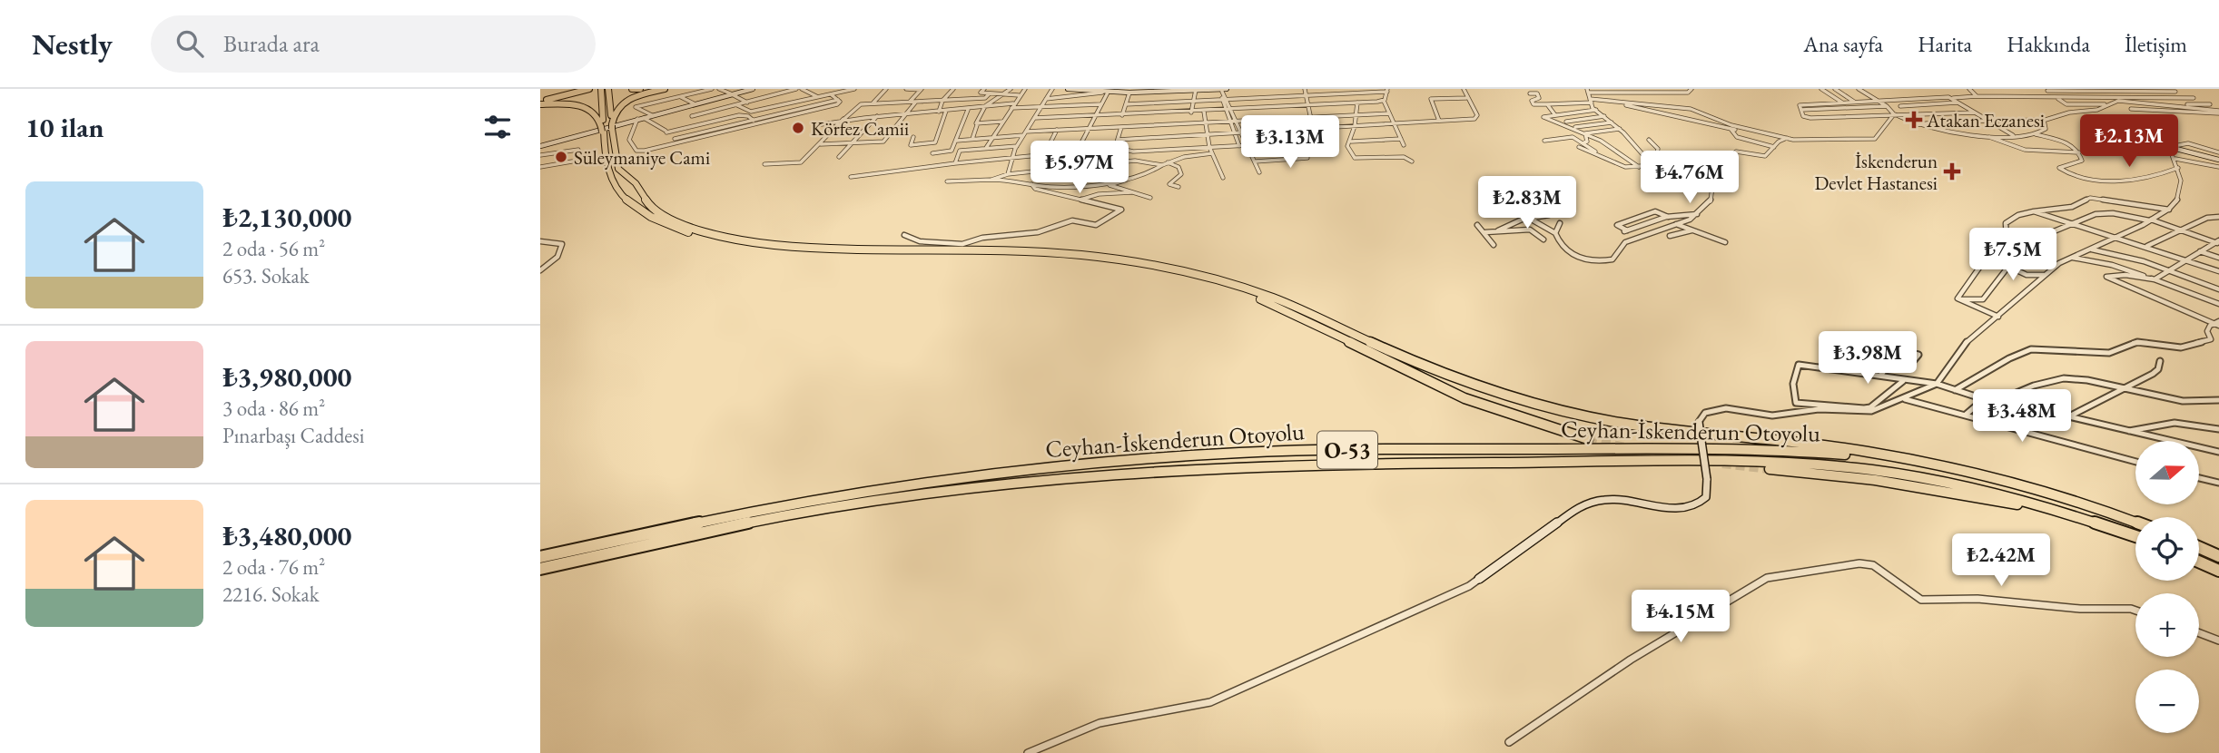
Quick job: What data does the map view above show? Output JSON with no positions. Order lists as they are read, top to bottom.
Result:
{
  "streets": {
    "highway": ["Ceyhan-İskenderun Otoyolu", "O-53"]
  },
  "places": {
    "health": ["Atakan Eczanesi", "İskenderun Devlet Hastanesi"],
    "other": ["Körfez Camii", "Süleymaniye Cami"]
  },
  "north": "right",
  "page": {
    "header": "Nestly",
    "search": "Burada ara",
    "nav": [
      "Ana sayfa",
      "Harita",
      "Hakkında",
      "İletişim"
    ],
    "heading": "10 ilan",
    "price": [
      "₺2.13M",
      "₺3.13M",
      "₺5.97M",
      "₺4.76M",
      "₺2.83M",
      "₺7.5M",
      "₺3.98M",
      "₺3.48M",
      "₺2.42M",
      "₺4.15M"
    ],
    "list": [
      {
        "name": "₺2,130,000",
        "note": "2 oda · 56 m² · 653. Sokak"
      },
      {
        "name": "₺3,980,000",
        "note": "3 oda · 86 m² · Pınarbaşı Caddesi"
      },
      {
        "name": "₺3,480,000",
        "note": "2 oda · 76 m² · 2216. Sokak"
      }
    ],
    "map_buttons": ["+", "−"]
  }
}
